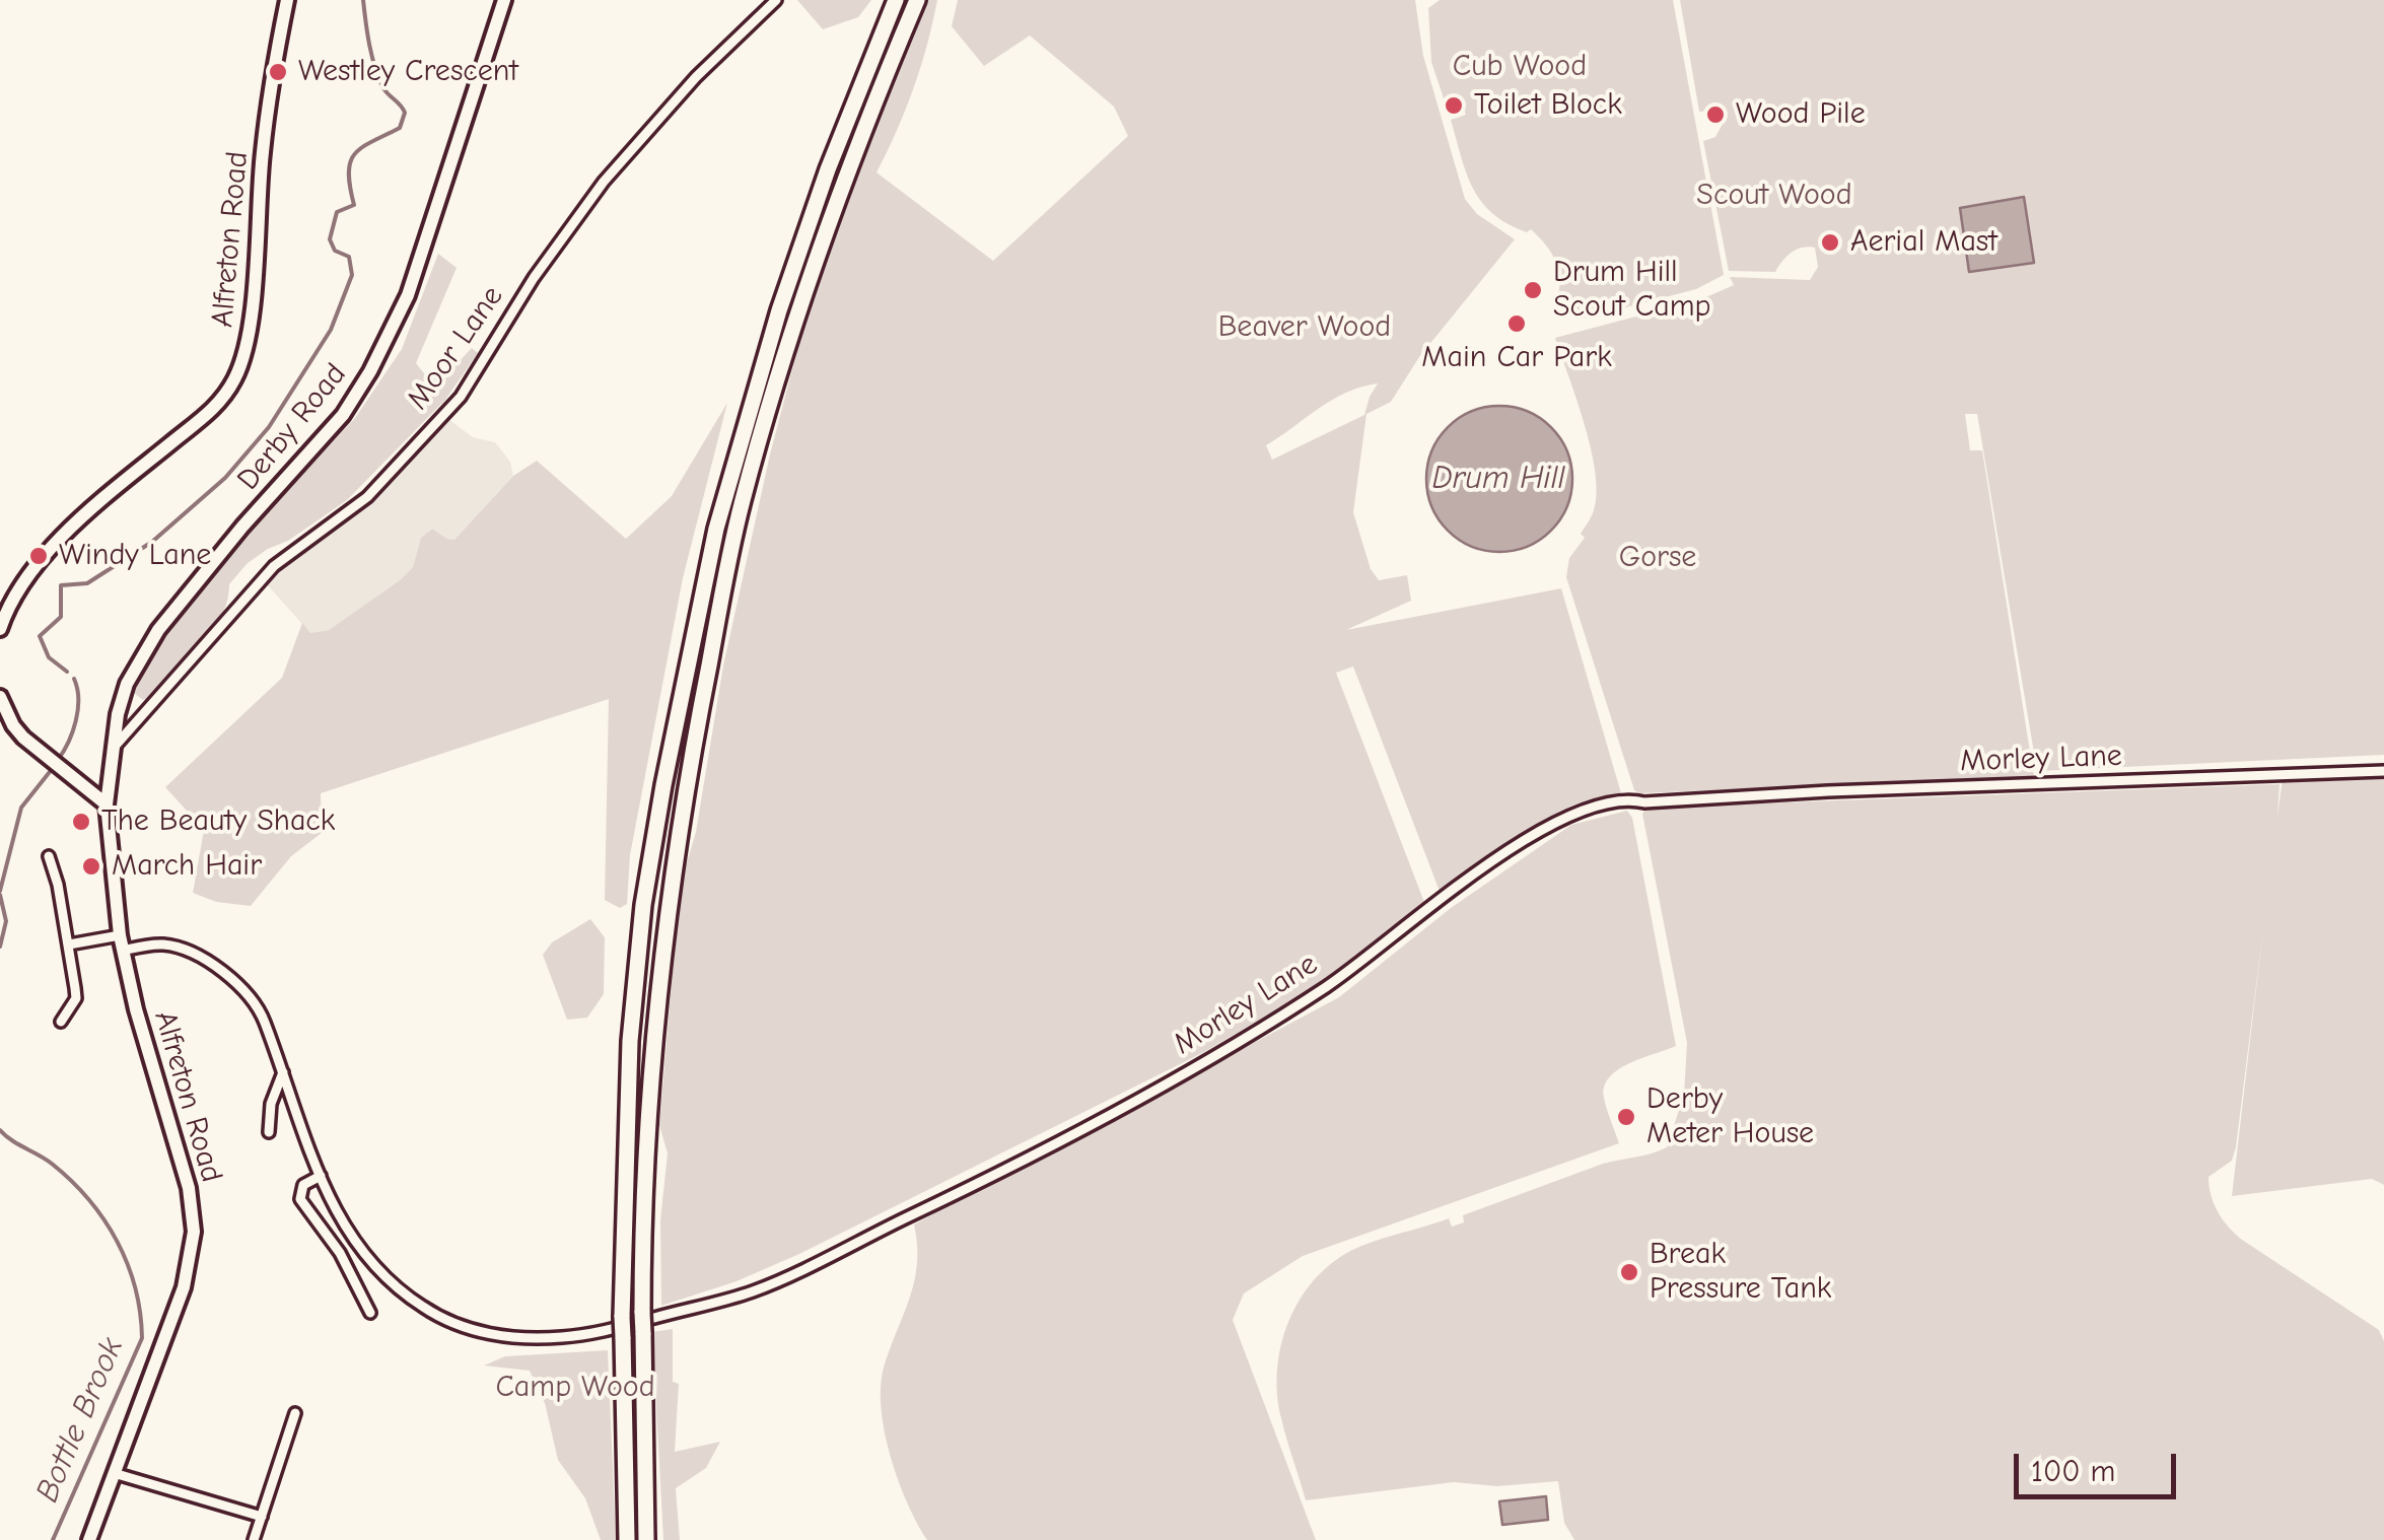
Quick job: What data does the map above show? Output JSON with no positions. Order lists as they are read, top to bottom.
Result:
{
  "streets": {
    "main road": ["Alfreton Road", "Derby Road"],
    "street": ["Moor Lane", "Morley Lane"]
  },
  "crossings": [
    ["Alfreton Road", "Derby Road"],
    ["Alfreton Road", "Morley Lane"],
    ["Moor Lane", "Derby Road"]
  ],
  "water": ["Drum Hill", "Bottle Brook"],
  "parks": [
    "Cub Wood",
    "Scout Wood",
    "Beaver Wood",
    "Gorse",
    "Camp Wood"
  ],
  "places": [
    "Westley Crescent",
    "Toilet Block",
    "Wood Pile",
    "Aerial Mast",
    "Drum Hill Scout Camp",
    "Main Car Park",
    "Windy Lane",
    "The Beauty Shack",
    "March Hair",
    "Derby Meter House",
    "Break Pressure Tank"
  ],
  "scale_bar": "100 m"
}
